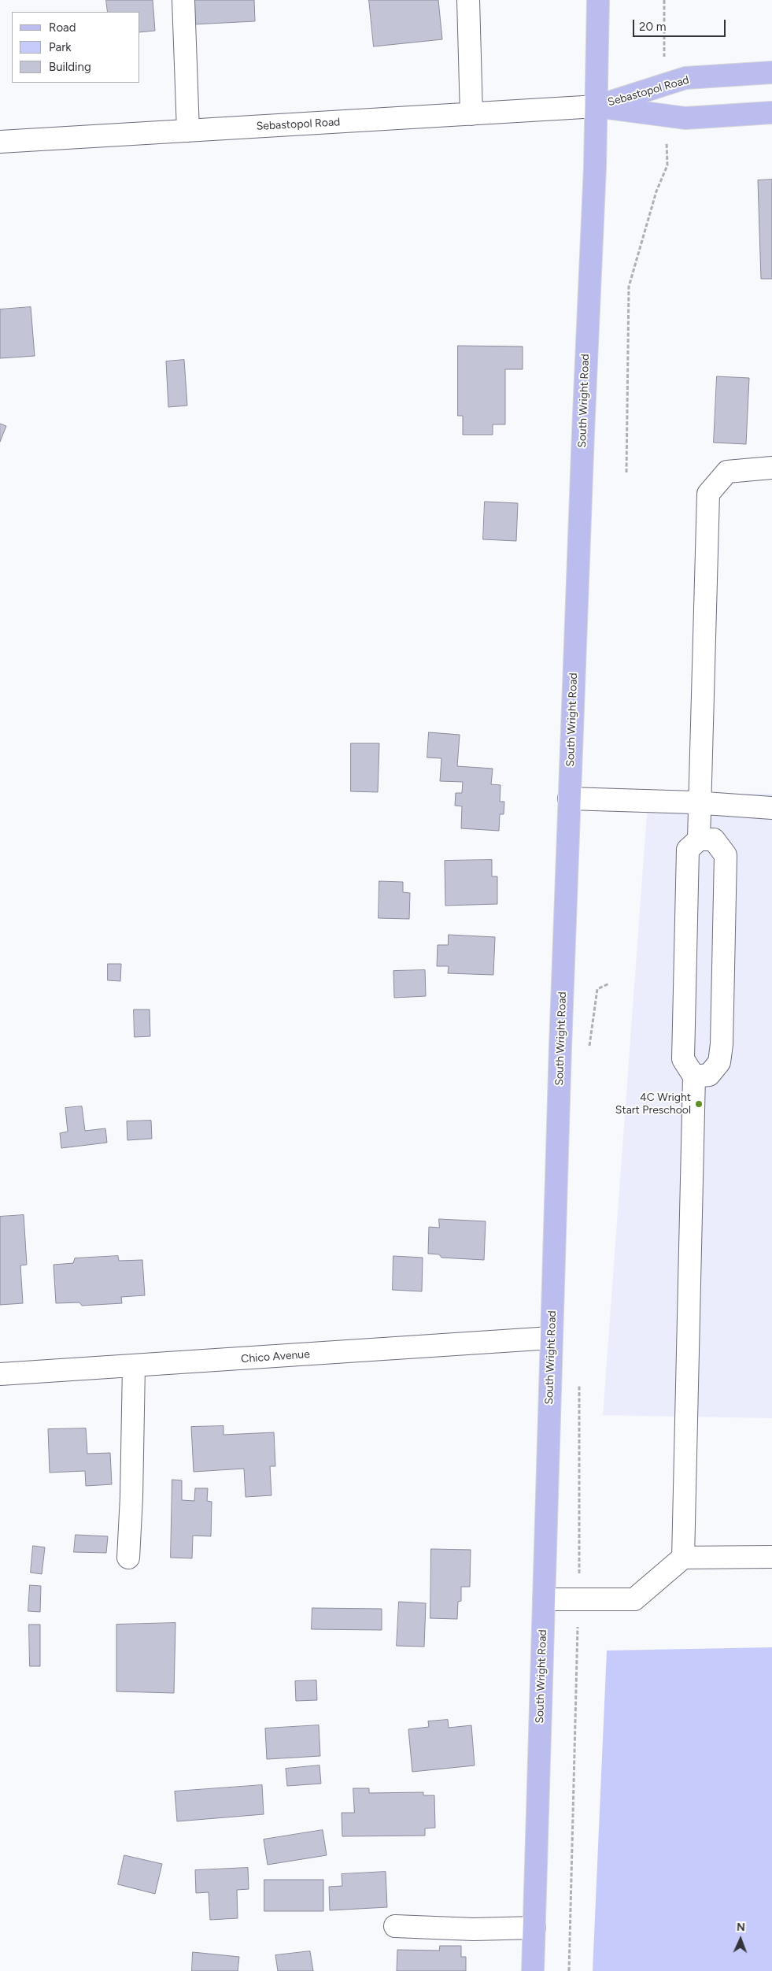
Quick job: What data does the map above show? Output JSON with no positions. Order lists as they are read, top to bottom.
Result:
{
  "streets": {
    "main road": ["Sebastopol Road", "South Wright Road"],
    "street": ["Chico Avenue"]
  },
  "crossings": [
    ["Sebastopol Road", "South Wright Road"],
    ["South Wright Road", "Chico Avenue"]
  ],
  "places": ["4C Wright Start Preschool"],
  "legend": ["Road", "Park", "Building"],
  "scale_bar": "20 m",
  "north": "top"
}
